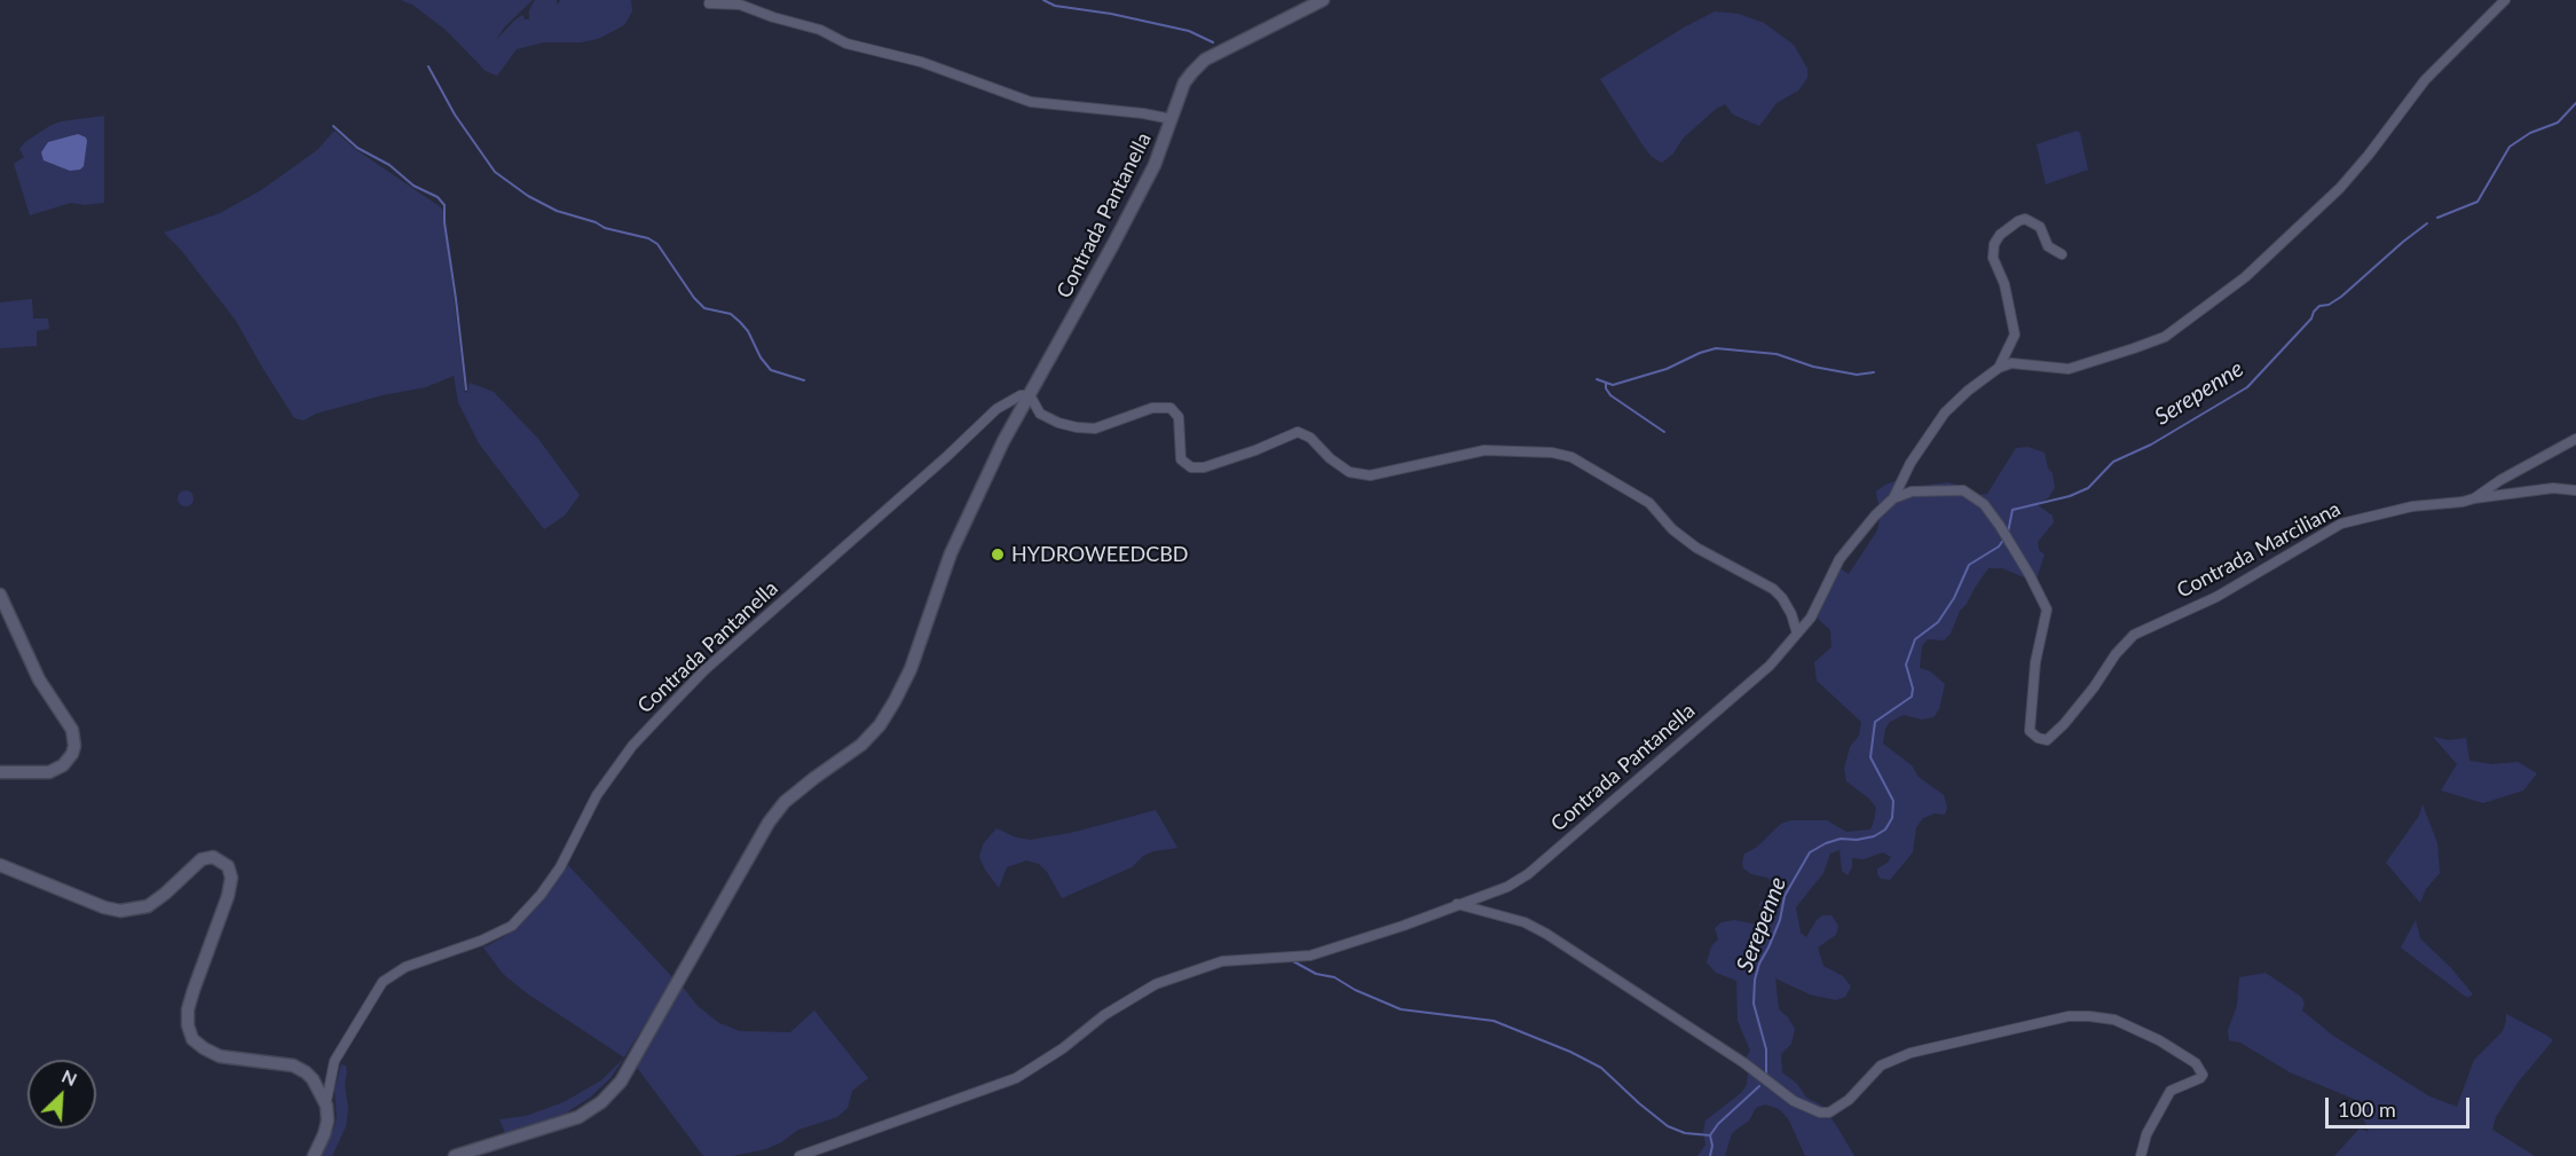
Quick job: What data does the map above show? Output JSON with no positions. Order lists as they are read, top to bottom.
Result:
{
  "streets": {
    "street": ["Contrada Pantanella", "Contrada Marciliana"]
  },
  "crossings": [
    ["Contrada Pantanella", "Contrada Marciliana"]
  ],
  "water": ["Serepenne"],
  "places": ["HYDROWEEDCBD"],
  "scale_bar": "100 m",
  "north": "top right"
}
